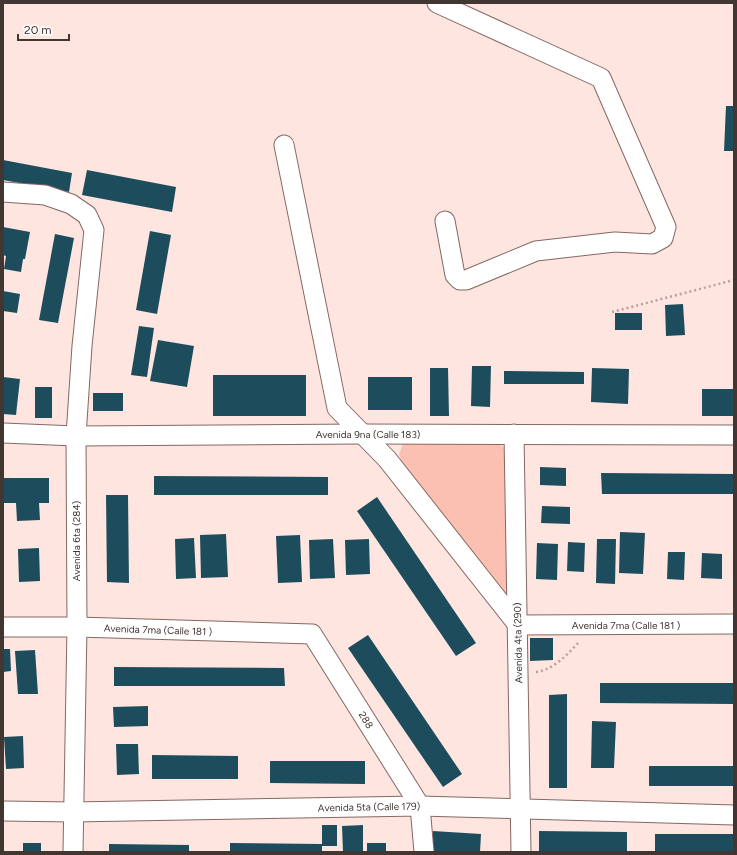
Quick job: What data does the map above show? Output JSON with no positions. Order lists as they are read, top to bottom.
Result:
{
  "streets": {
    "street": [
      "Avenida 9na (Calle 183)",
      "Avenida 6ta (284)",
      "Avenida 7ma (Calle 181 )",
      "Avenida 4ta (290)",
      "288",
      "Avenida 5ta (Calle 179)"
    ]
  },
  "crossings": [
    ["Avenida 9na (Calle 183)", "Avenida 6ta (284)"],
    ["Avenida 9na (Calle 183)", "Avenida 4ta (290)"],
    ["Avenida 6ta (284)", "Avenida 7ma (Calle 181 )"],
    ["Avenida 6ta (284)", "Avenida 5ta (Calle 179)"],
    ["Avenida 7ma (Calle 181 )", "Avenida 4ta (290)"],
    ["Avenida 7ma (Calle 181 )", "288"],
    ["Avenida 4ta (290)", "Avenida 5ta (Calle 179)"],
    ["288", "Avenida 5ta (Calle 179)"]
  ],
  "scale_bar": "20 m"
}
